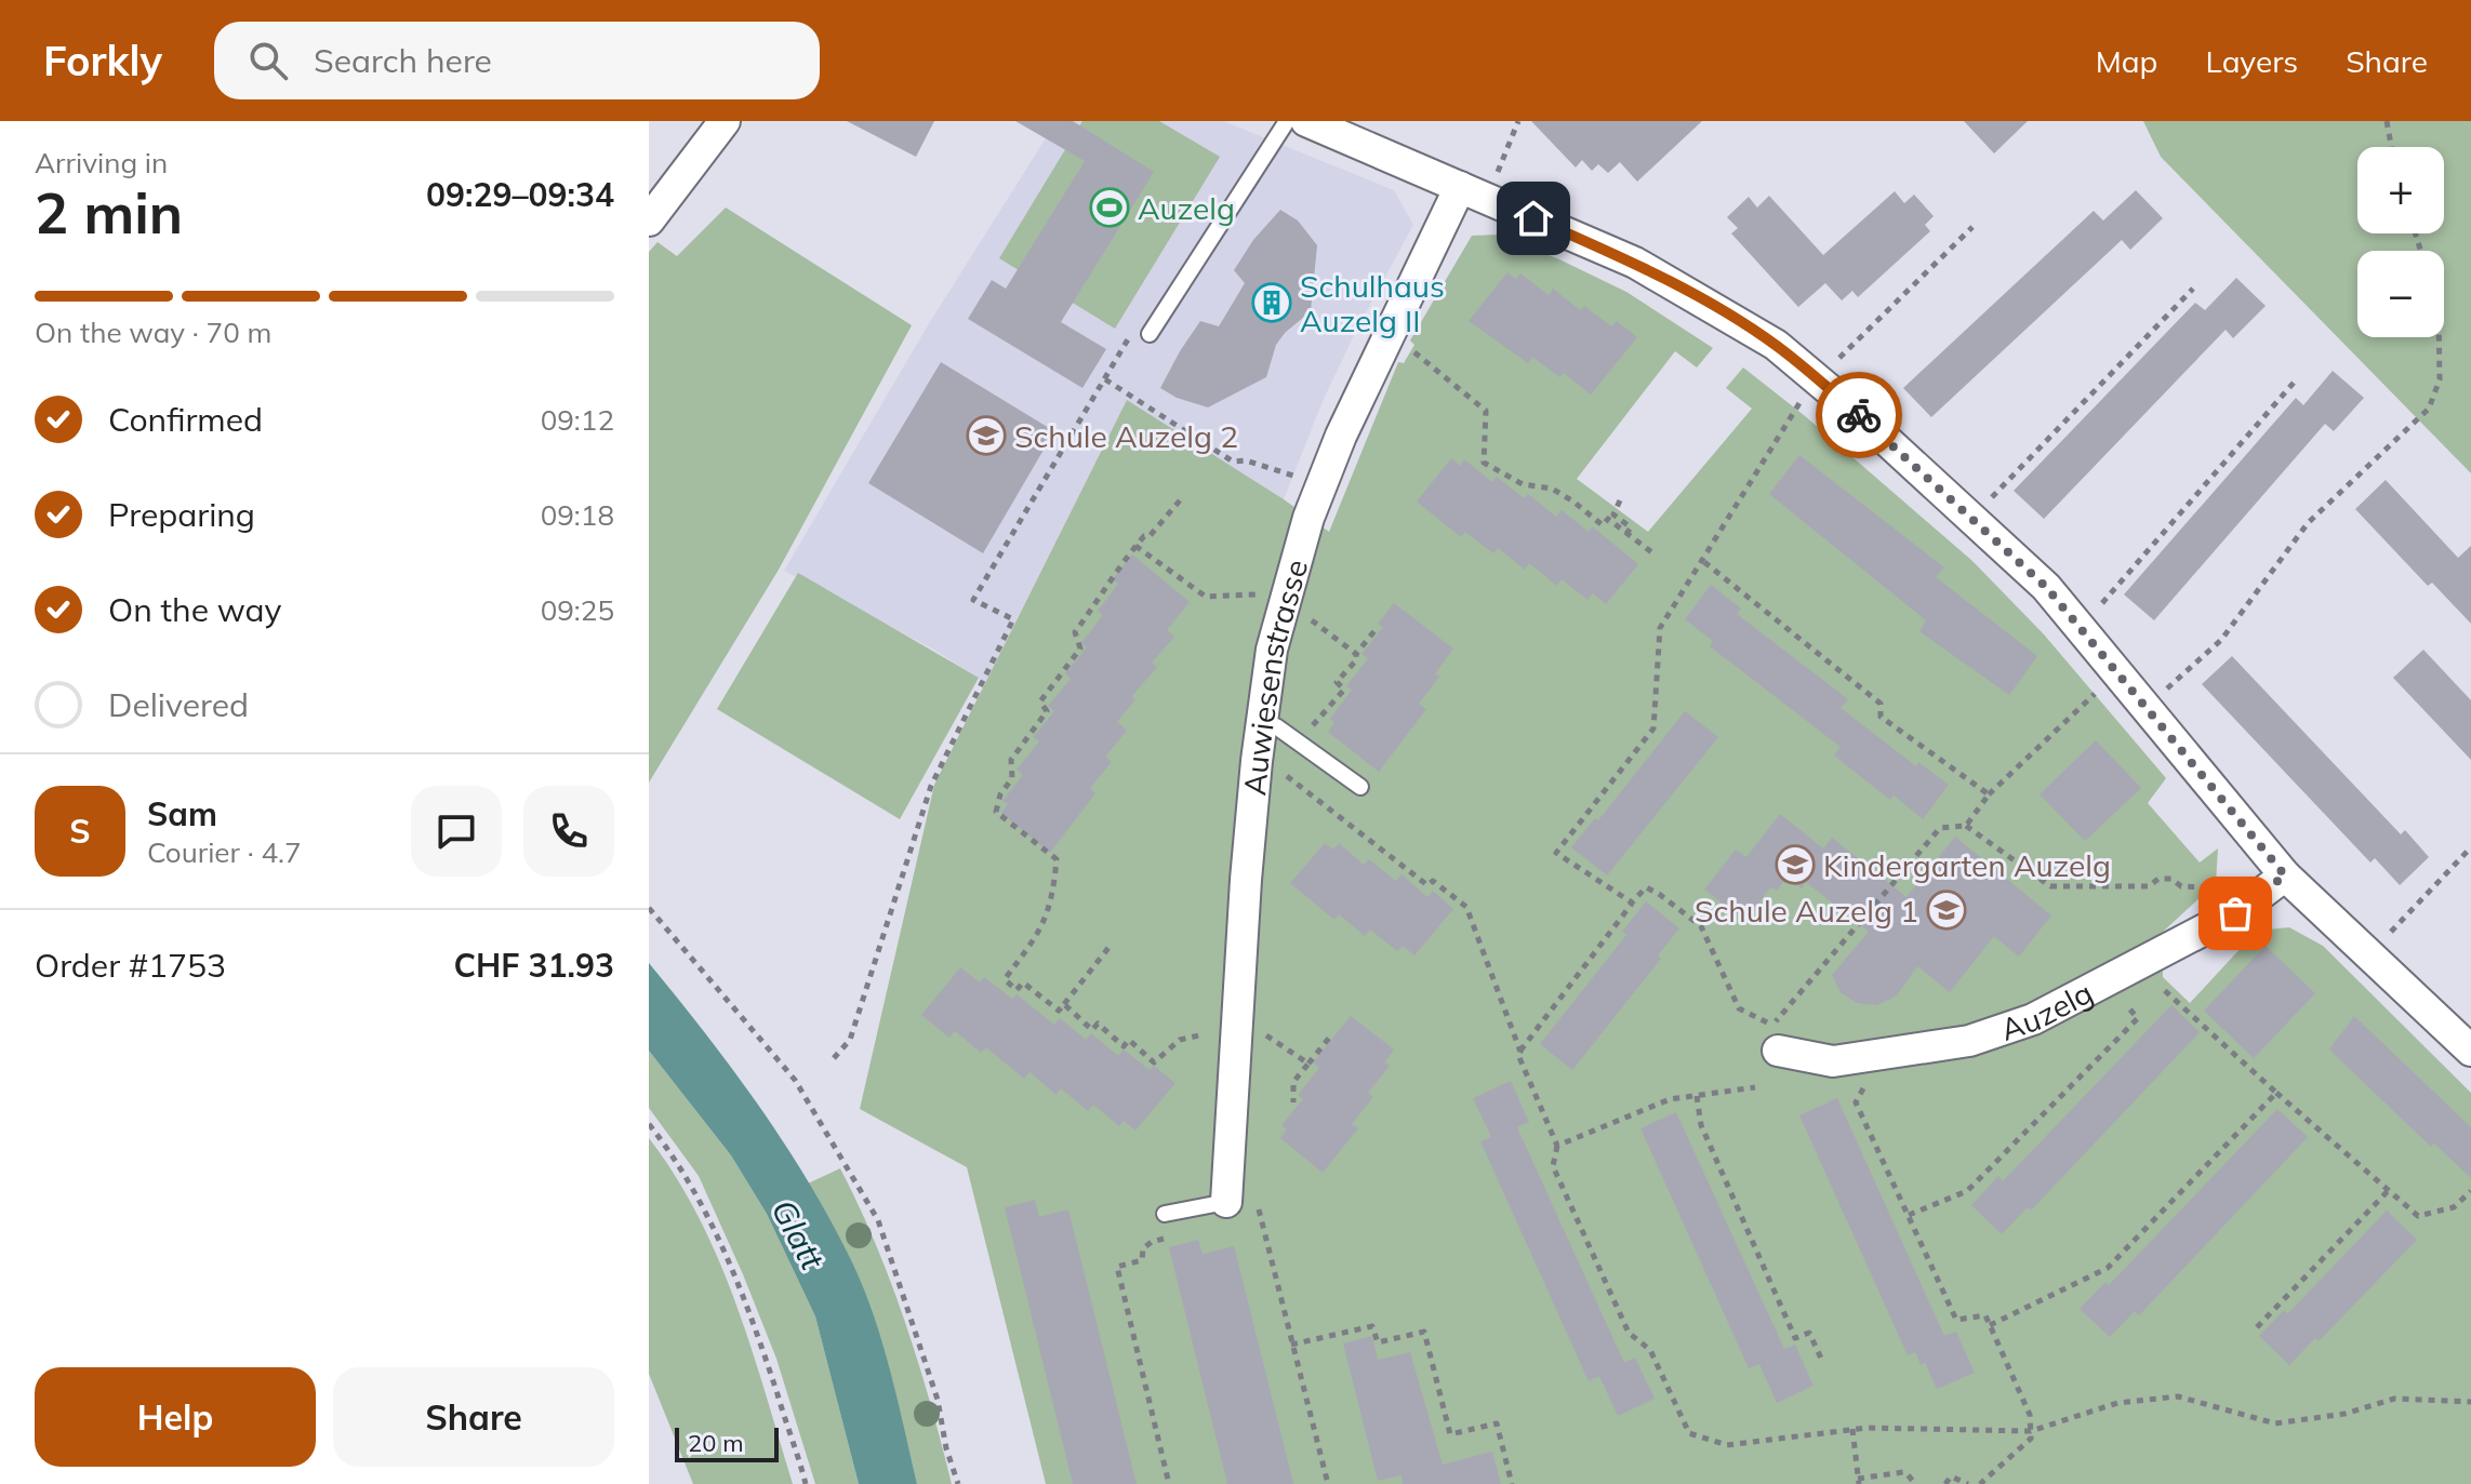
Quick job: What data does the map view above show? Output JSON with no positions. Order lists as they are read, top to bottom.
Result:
{
  "streets": {
    "street": ["Auwiesenstrasse", "Auzelg"]
  },
  "water": ["Glatt"],
  "places": {
    "sports": ["Auzelg"],
    "building": ["Schulhaus Auzelg II"],
    "school or university": ["Schule Auzelg 2", "Kindergarten Auzelg", "Schule Auzelg 1"]
  },
  "scale_bar": "20 m",
  "page": {
    "header": "Forkly",
    "search": "Search here",
    "nav": ["Map", "Layers", "Share"],
    "heading": ["2 min", "Arriving in", "09:29–09:34"],
    "panel": [
      "Sam",
      "Courier · 4.7",
      "Order #1753",
      "CHF 31.93"
    ],
    "map_buttons": ["+", "−"],
    "bar": "On the way · 70 m",
    "list": [
      ["Confirmed", "09:12"],
      ["Preparing", "09:18"],
      ["On the way", "09:25"],
      "Delivered"
    ],
    "round": "S",
    "buttons": ["Help", "Share"],
    "scale": "20 m"
  }
}
